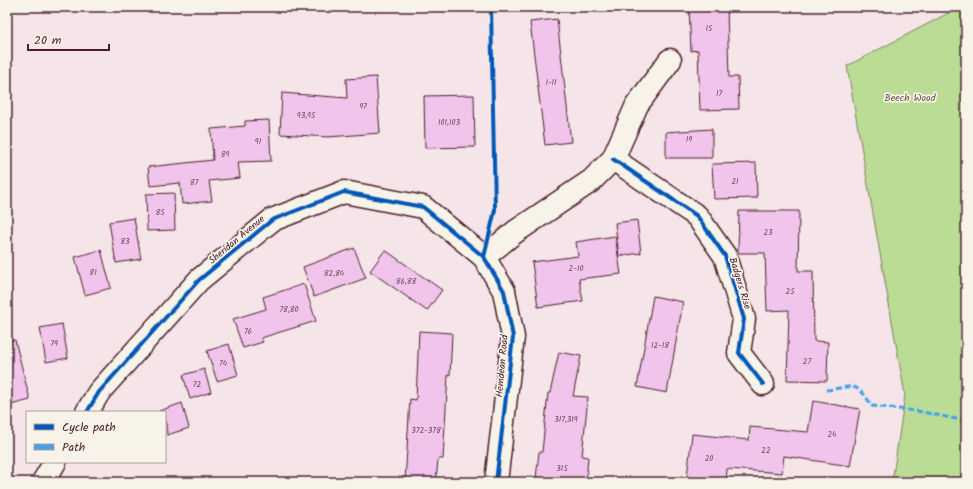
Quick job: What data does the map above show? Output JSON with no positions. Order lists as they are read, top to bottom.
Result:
{
  "streets": {
    "street": ["Sheridan Avenue", "Badgers Rise", "Hemdean Road"]
  },
  "crossings": [
    ["Sheridan Avenue", "Hemdean Road"]
  ],
  "parks": ["Beech Wood"],
  "house_numbers": [
    "15",
    "1-11",
    "17",
    "97",
    "93,95",
    "101,103",
    "19",
    "91",
    "89",
    "21",
    "87",
    "85",
    "23",
    "83",
    "2-10",
    "81",
    "82,84",
    "86,88",
    "25",
    "78,80",
    "76",
    "79",
    "12-18",
    "27",
    "74",
    "72",
    "317,319",
    "372-378",
    "24",
    "22",
    "20",
    "315"
  ],
  "legend": ["Cycle path", "Path"],
  "scale_bar": "20 m"
}
